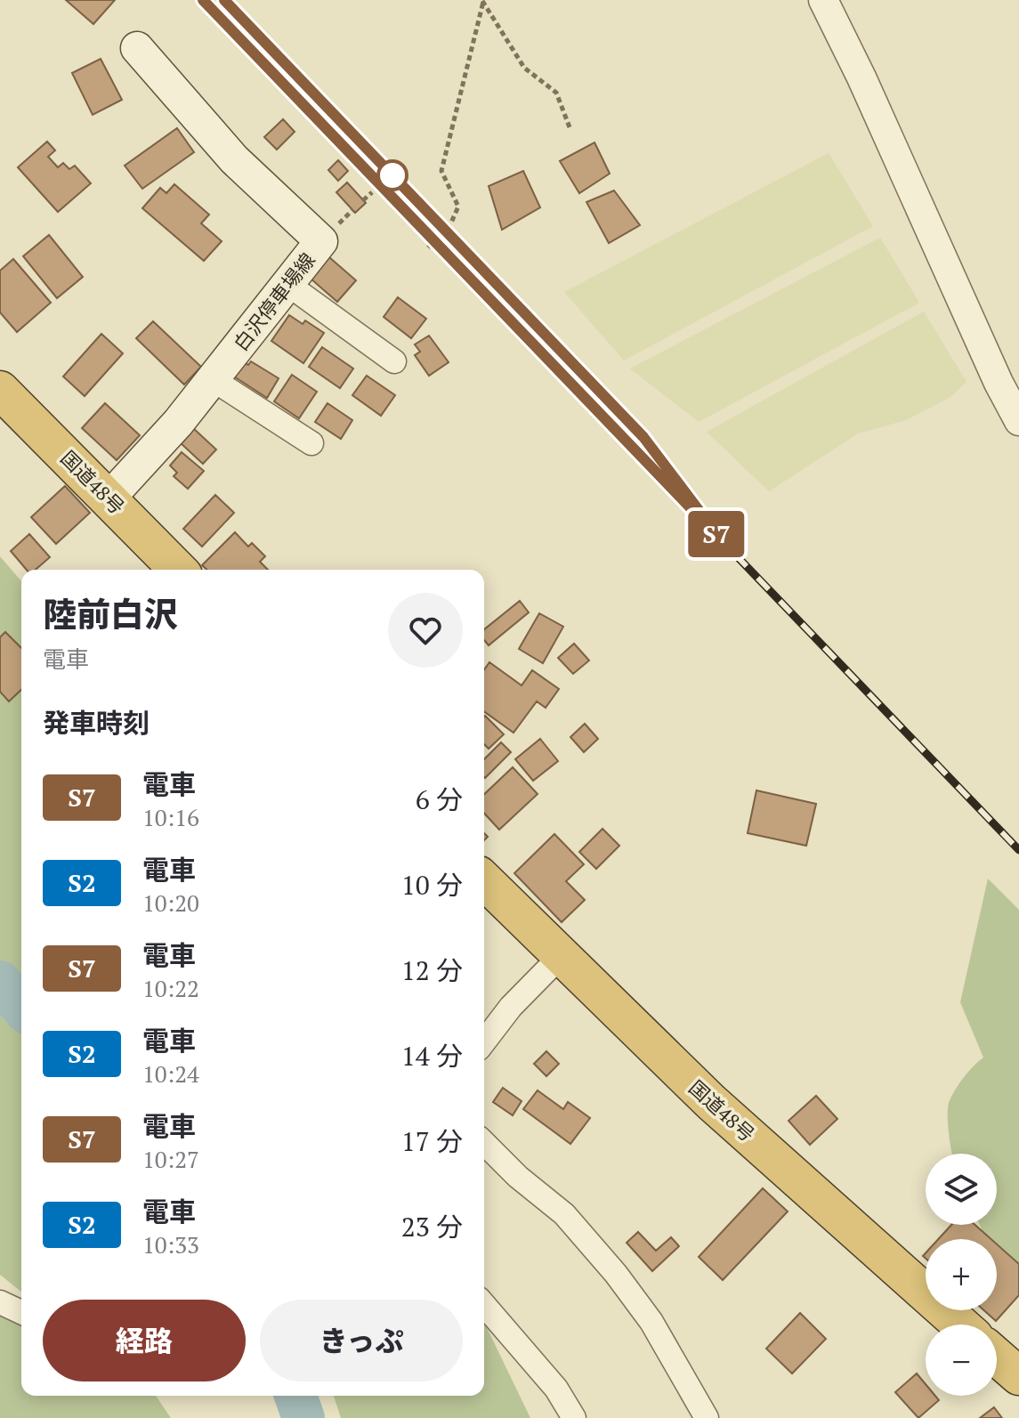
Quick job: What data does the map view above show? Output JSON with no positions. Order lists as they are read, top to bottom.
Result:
{
  "streets": {
    "highway": ["国道48号"],
    "main road": ["白沢停車場線"]
  },
  "crossings": [
    ["白沢停車場線", "国道48号"]
  ],
  "page": {
    "on_map": "S7",
    "heading": [
      ["陸前白沢", "電車"],
      "発車時刻"
    ],
    "list": [
      {
        "mark": "S7",
        "name": "電車",
        "note": "10:16",
        "value": "6 分"
      },
      {
        "mark": "S2",
        "name": "電車",
        "note": "10:20",
        "value": "10 分"
      },
      {
        "mark": "S7",
        "name": "電車",
        "note": "10:22",
        "value": "12 分"
      },
      {
        "mark": "S2",
        "name": "電車",
        "note": "10:24",
        "value": "14 分"
      },
      {
        "mark": "S7",
        "name": "電車",
        "note": "10:27",
        "value": "17 分"
      },
      {
        "mark": "S2",
        "name": "電車",
        "note": "10:33",
        "value": "23 分"
      }
    ],
    "map_buttons": ["+", "−"],
    "buttons": ["経路", "きっぷ"]
  }
}
